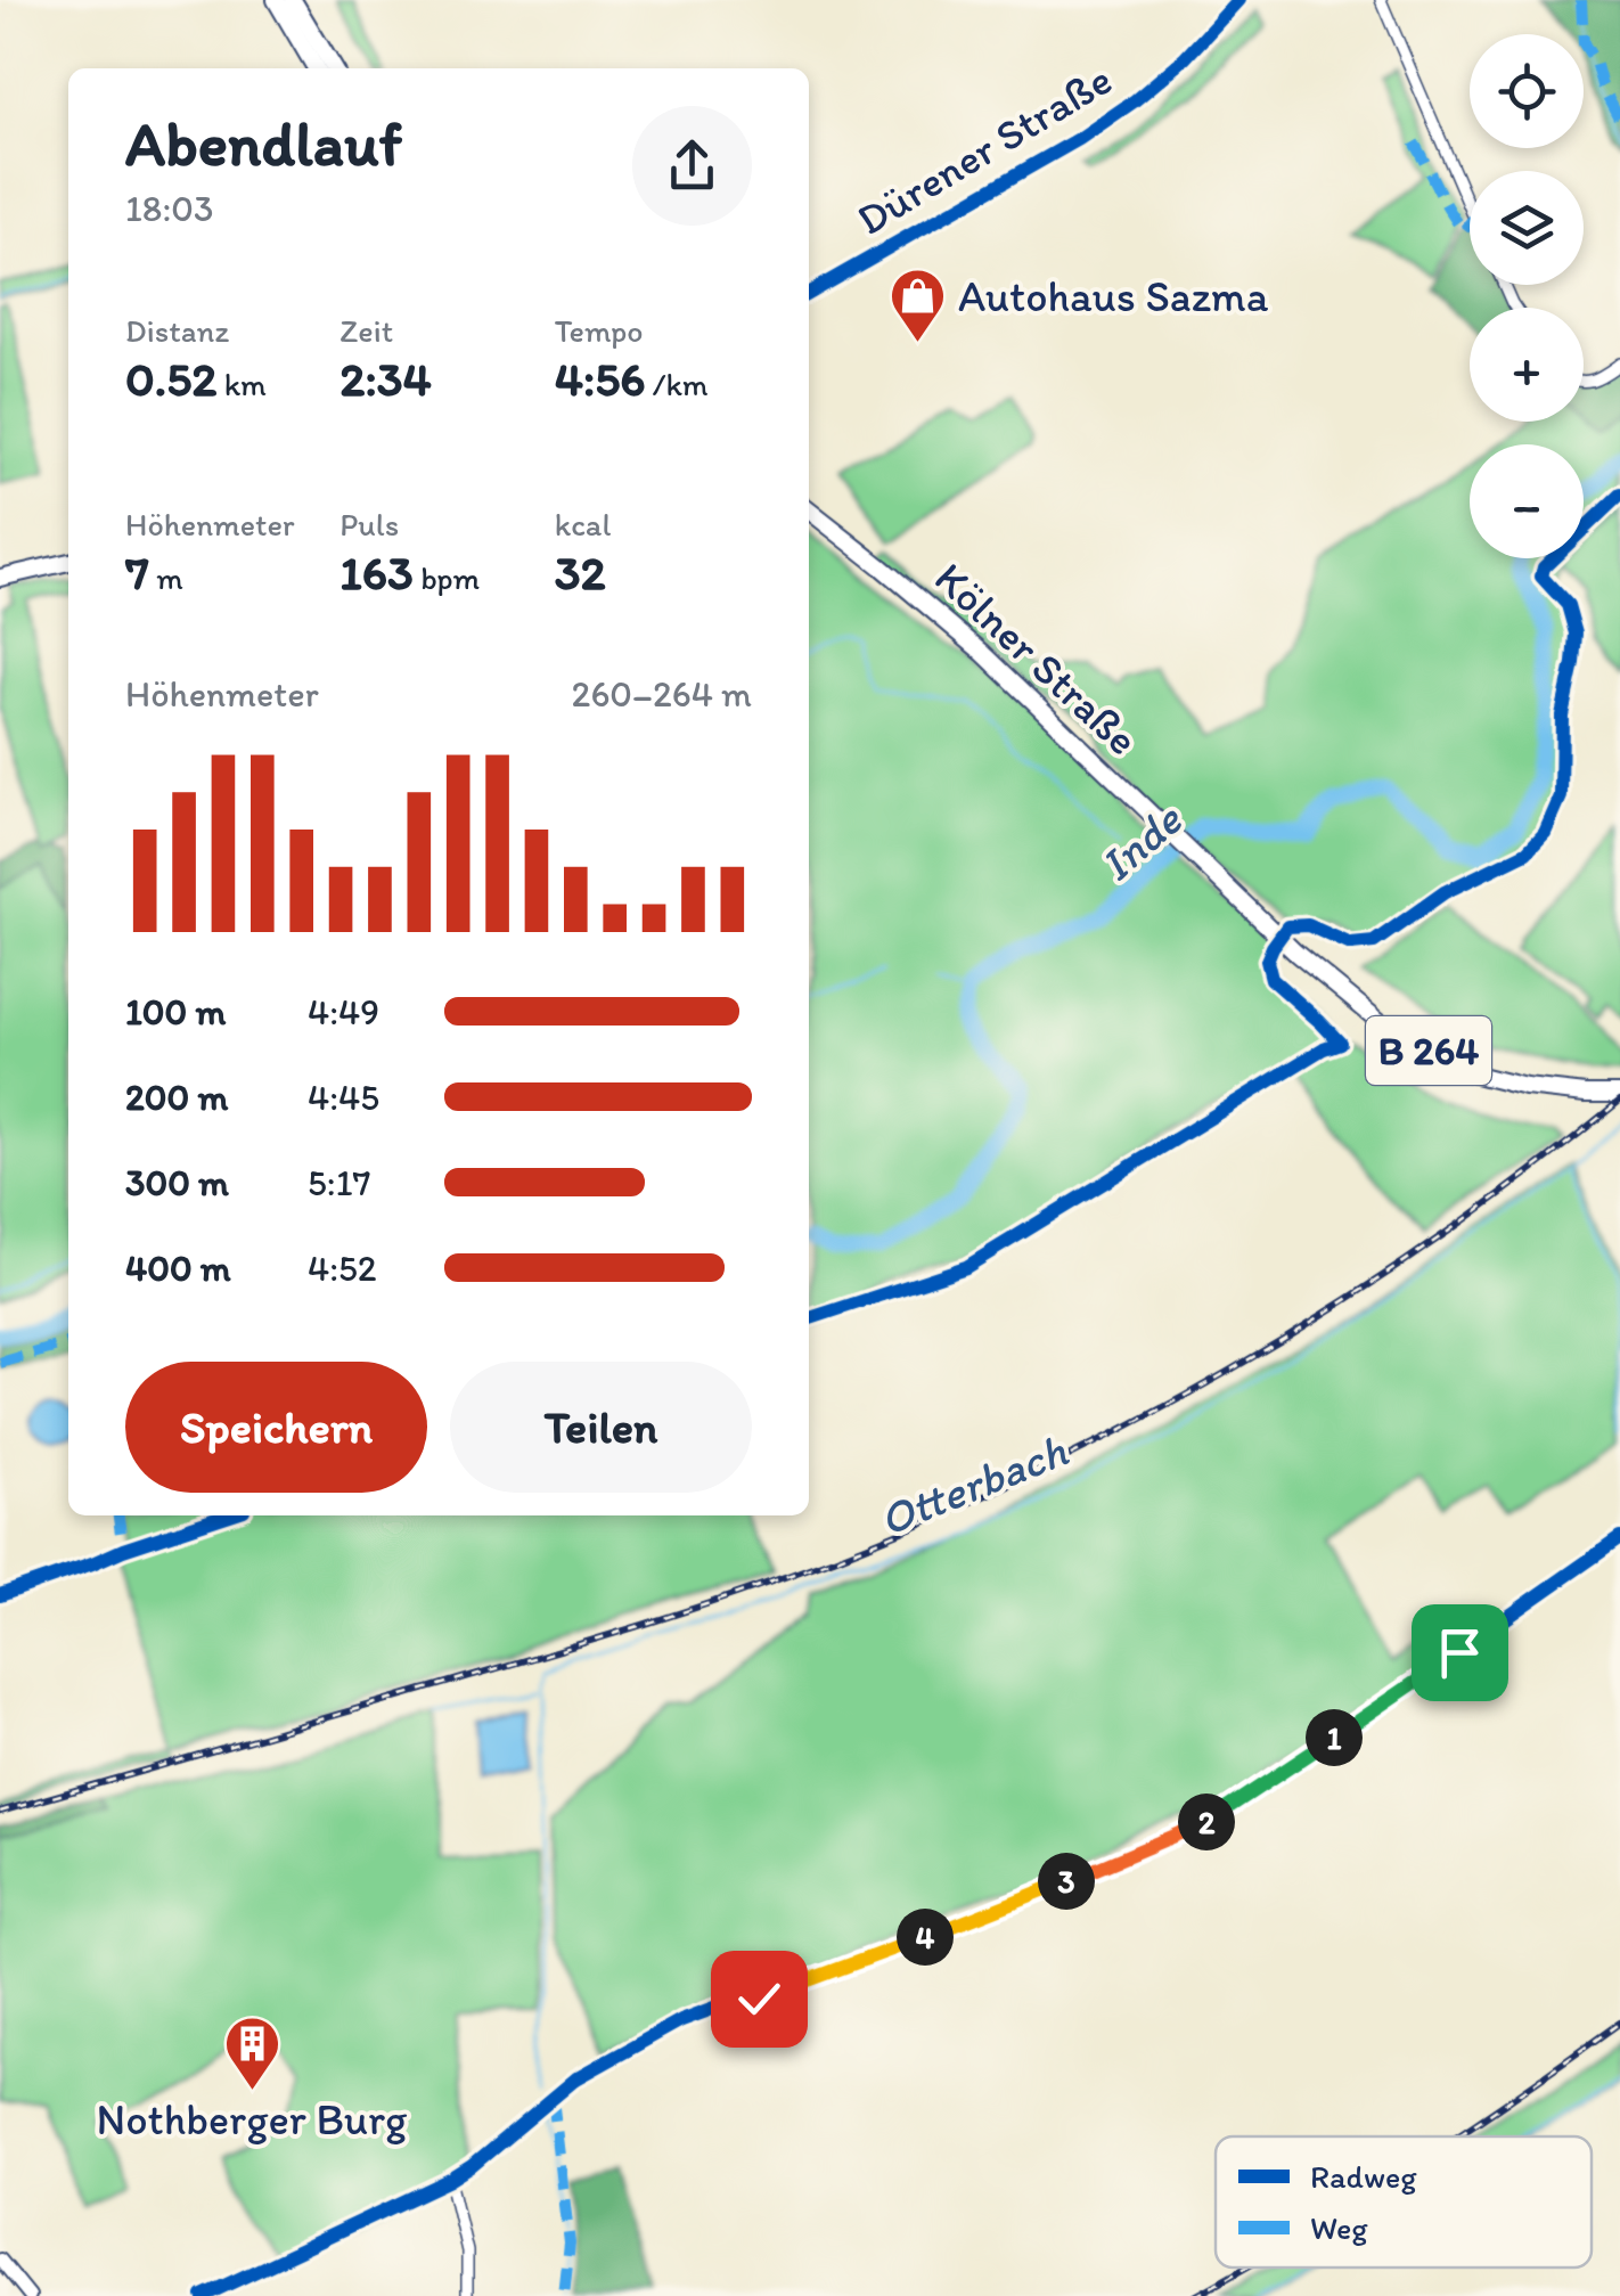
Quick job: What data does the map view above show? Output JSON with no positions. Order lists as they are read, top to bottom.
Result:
{
  "streets": {
    "main road": ["Kölner Straße", "B 264"],
    "street": ["Dürener Straße"]
  },
  "water": ["Inde", "Otterbach"],
  "places": {
    "shop": ["Autohaus Sazma"],
    "building": ["Nothberger Burg"]
  },
  "legend": ["Radweg", "Weg"],
  "page": {
    "map_buttons": ["+", "−"],
    "heading": ["Abendlauf", "18:03"],
    "stats": [
      ["Distanz", "0.52 km"],
      ["Zeit", "2:34"],
      ["Tempo", "4:56 /km"],
      ["Höhenmeter", "7 m"],
      ["Puls", "163 bpm"],
      ["kcal", "32"]
    ],
    "chart": ["Höhenmeter", "260–264 m"],
    "list": [
      {
        "name": "100 m",
        "note": "4:49"
      },
      {
        "name": "200 m",
        "note": "4:45"
      },
      {
        "name": "300 m",
        "note": "5:17"
      },
      {
        "name": "400 m",
        "note": "4:52"
      }
    ],
    "buttons": ["Speichern", "Teilen"],
    "pins": [
      "1",
      "2",
      "3",
      "4"
    ]
  }
}
